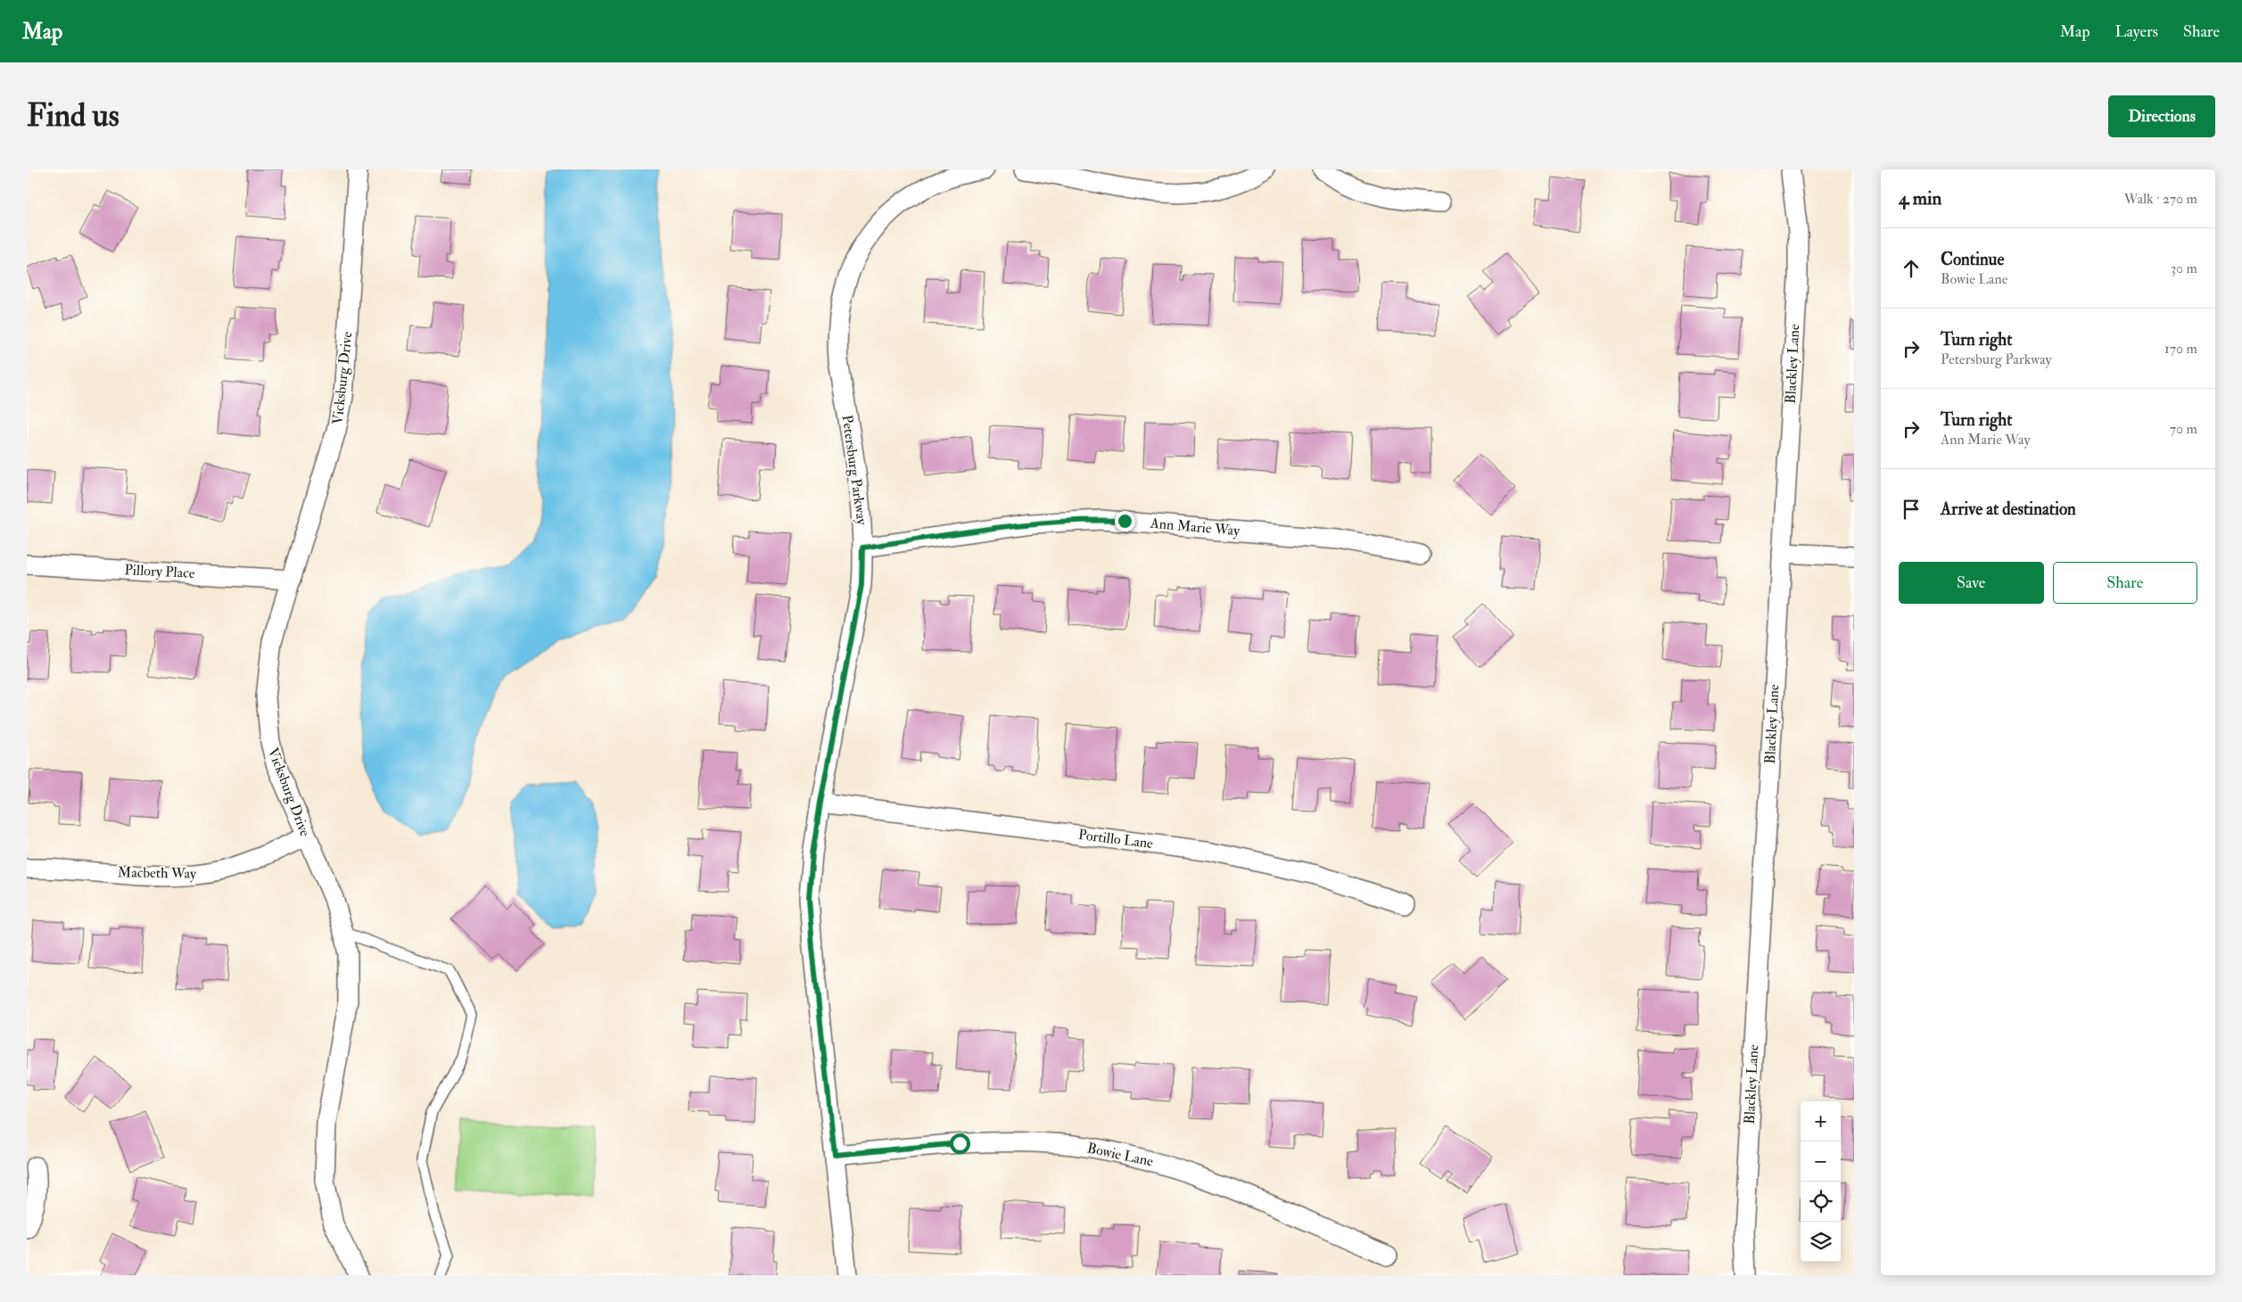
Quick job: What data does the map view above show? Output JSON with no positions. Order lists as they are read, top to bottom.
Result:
{
  "streets": {
    "street": [
      "Blackley Lane",
      "Vicksburg Drive",
      "Petersburg Parkway",
      "Ann Marie Way",
      "Pillory Place",
      "Portillo Lane",
      "Macbeth Way",
      "Bowie Lane"
    ]
  },
  "crossings": [
    ["Vicksburg Drive", "Pillory Place"],
    ["Vicksburg Drive", "Macbeth Way"],
    ["Petersburg Parkway", "Ann Marie Way"],
    ["Petersburg Parkway", "Portillo Lane"],
    ["Petersburg Parkway", "Bowie Lane"]
  ],
  "page": {
    "header": "Map",
    "nav": ["Map", "Layers", "Share"],
    "buttons": [
      "Directions",
      ["Save", "Share"]
    ],
    "title": "Find us",
    "heading": ["4 min", "Walk · 270 m"],
    "list": [
      ["Continue", "Bowie Lane", "30 m"],
      ["Turn right", "Petersburg Parkway", "170 m"],
      ["Turn right", "Ann Marie Way", "70 m"],
      "Arrive at destination"
    ],
    "map_buttons": ["+", "−"]
  }
}
